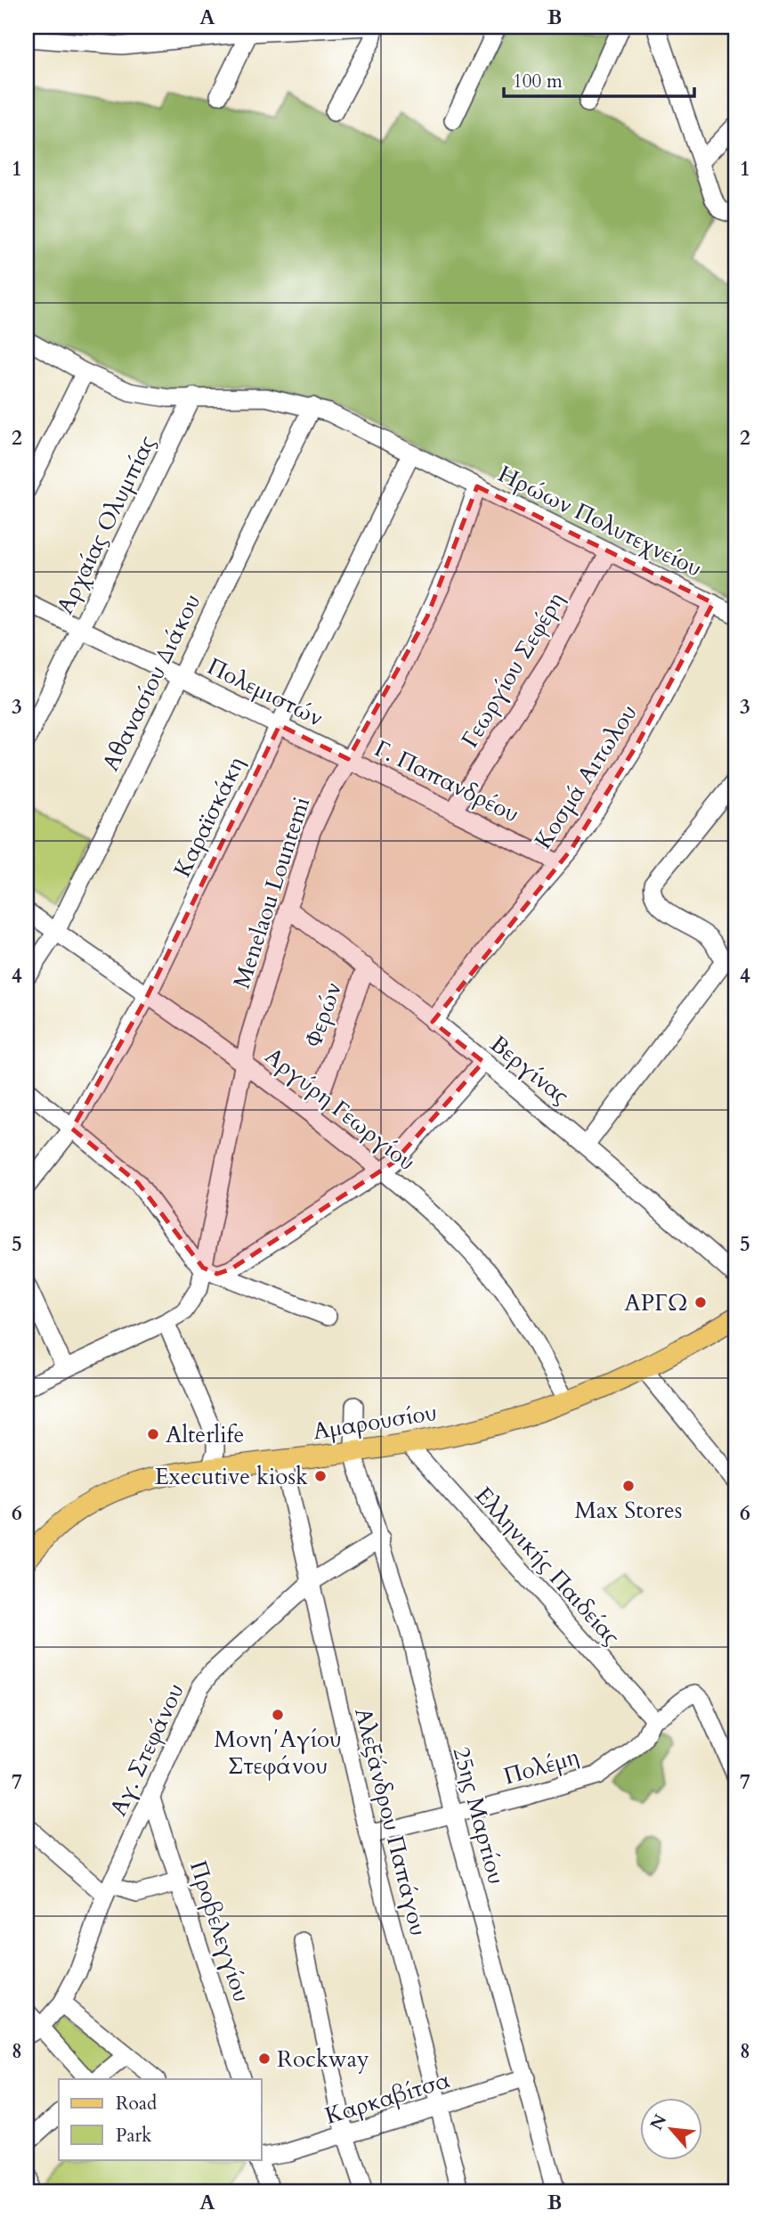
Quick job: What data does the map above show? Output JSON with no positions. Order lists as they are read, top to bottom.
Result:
{
  "streets": {
    "main road": ["Αμαρουσίου"],
    "street": [
      "Ηρώων Πολυτεχνείου",
      "Αρχαίας Ολυμπίας",
      "Γεωργίου Σεφέρη",
      "Αθανασίου Διάκου",
      "Πολεμιστών",
      "Κοσμά Αιτωλου",
      "Γ. Παπανδρέου",
      "Καραϊσκάκη",
      "Menelaou Lountemi",
      "Φερών",
      "Βεργίνας",
      "Αργύρη Γεωργίου",
      "Ελληνικής Παιδείας",
      "Αγ. Στεφάνου",
      "Πολέμη",
      "25ης Μαρτίου",
      "Αλεξάνδρου Παπάγου",
      "Προβελεγγίου",
      "Καρκαβίτσα"
    ]
  },
  "crossings": [
    ["Ηρώων Πολυτεχνείου", "Αρχαίας Ολυμπίας"],
    ["Ηρώων Πολυτεχνείου", "Γεωργίου Σεφέρη"],
    ["Ηρώων Πολυτεχνείου", "Αθανασίου Διάκου"],
    ["Ηρώων Πολυτεχνείου", "Κοσμά Αιτωλου"],
    ["Ηρώων Πολυτεχνείου", "Καραϊσκάκη"],
    ["Ηρώων Πολυτεχνείου", "Menelaou Lountemi"],
    ["Αρχαίας Ολυμπίας", "Πολεμιστών"],
    ["Γεωργίου Σεφέρη", "Γ. Παπανδρέου"],
    ["Αθανασίου Διάκου", "Πολεμιστών"],
    ["Αθανασίου Διάκου", "Αργύρη Γεωργίου"],
    ["Πολεμιστών", "Γ. Παπανδρέου"],
    ["Πολεμιστών", "Καραϊσκάκη"],
    ["Πολεμιστών", "Menelaou Lountemi"],
    ["Κοσμά Αιτωλου", "Γ. Παπανδρέου"],
    ["Κοσμά Αιτωλου", "Βεργίνας"],
    ["Γ. Παπανδρέου", "Menelaou Lountemi"],
    ["Καραϊσκάκη", "Αργύρη Γεωργίου"],
    ["Menelaou Lountemi", "Βεργίνας"],
    ["Menelaou Lountemi", "Αργύρη Γεωργίου"],
    ["Φερών", "Βεργίνας"],
    ["Φερών", "Αργύρη Γεωργίου"],
    ["Αργύρη Γεωργίου", "Αμαρουσίου"],
    ["Αμαρουσίου", "Ελληνικής Παιδείας"],
    ["Αμαρουσίου", "25ης Μαρτίου"],
    ["Αμαρουσίου", "Αλεξάνδρου Παπάγου"],
    ["Ελληνικής Παιδείας", "Πολέμη"],
    ["Αγ. Στεφάνου", "25ης Μαρτίου"],
    ["Αγ. Στεφάνου", "Αλεξάνδρου Παπάγου"],
    ["Αγ. Στεφάνου", "Προβελεγγίου"],
    ["Πολέμη", "25ης Μαρτίου"],
    ["Πολέμη", "Αλεξάνδρου Παπάγου"],
    ["25ης Μαρτίου", "Καρκαβίτσα"],
    ["Αλεξάνδρου Παπάγου", "Καρκαβίτσα"]
  ],
  "places": [
    "ΑΡΓΩ",
    "Alterlife",
    "Executive kiosk",
    "Max Stores",
    "Μονη΄Αγίου Στεφάνου",
    "Rockway"
  ],
  "legend": ["Road", "Park"],
  "scale_bar": "100 m",
  "north": "top left",
  "grid": {
    "columns": ["A", "B"],
    "rows": [
      "1",
      "2",
      "3",
      "4",
      "5",
      "6",
      "7",
      "8"
    ]
  }
}
